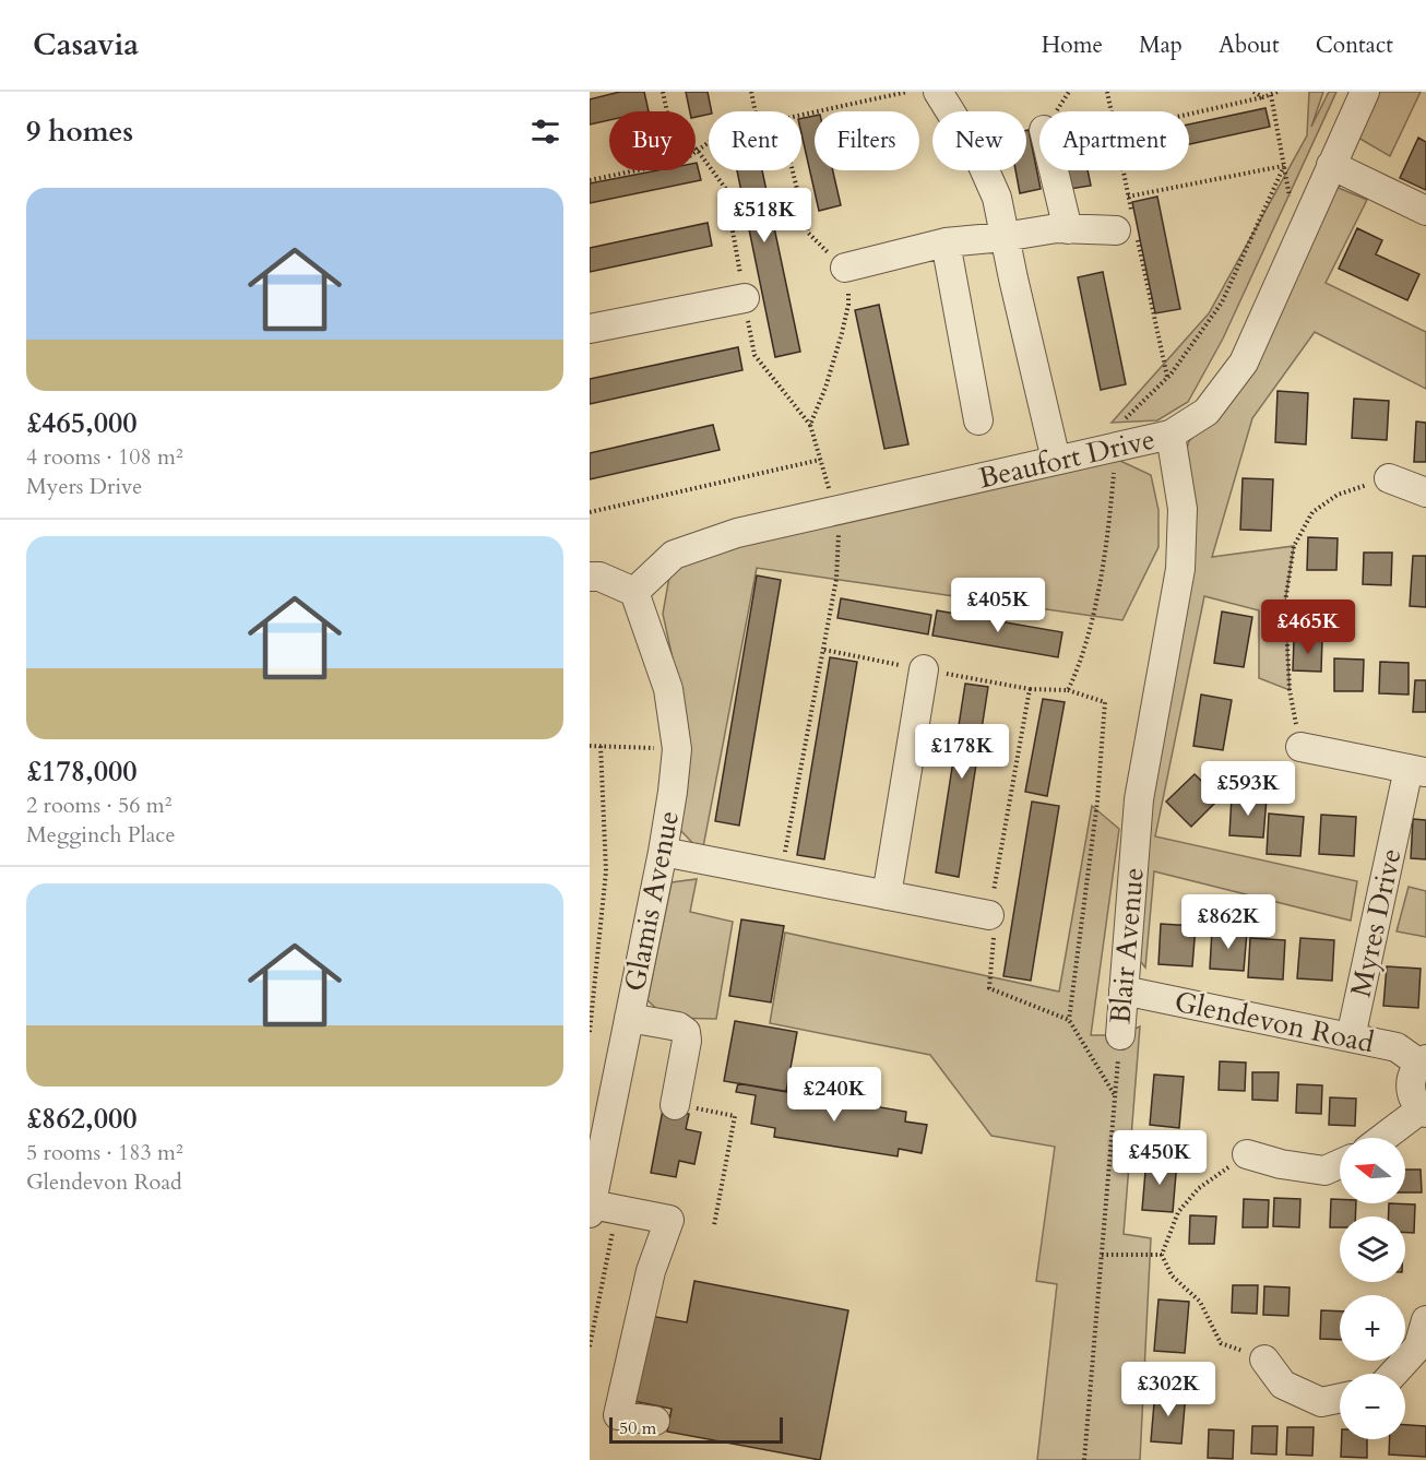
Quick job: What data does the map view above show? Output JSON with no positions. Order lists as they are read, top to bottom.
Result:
{
  "streets": {
    "street": [
      "Beaufort Drive",
      "Glamis Avenue",
      "Myres Drive",
      "Blair Avenue",
      "Glendevon Road"
    ]
  },
  "crossings": [
    ["Beaufort Drive", "Glamis Avenue"],
    ["Beaufort Drive", "Blair Avenue"],
    ["Myres Drive", "Glendevon Road"],
    ["Blair Avenue", "Glendevon Road"]
  ],
  "scale_bar": "50 m",
  "north": "left",
  "page": {
    "header": "Casavia",
    "nav": [
      "Home",
      "Map",
      "About",
      "Contact"
    ],
    "heading": "9 homes",
    "chip": [
      "Buy",
      "Rent",
      "Filters",
      "New",
      "Apartment"
    ],
    "list": [
      {
        "name": "£465,000",
        "note": "4 rooms · 108 m² · Myers Drive"
      },
      {
        "name": "£178,000",
        "note": "2 rooms · 56 m² · Megginch Place"
      },
      {
        "name": "£862,000",
        "note": "5 rooms · 183 m² · Glendevon Road"
      }
    ],
    "price": [
      "£518K",
      "£405K",
      "£465K",
      "£178K",
      "£593K",
      "£862K",
      "£240K",
      "£450K",
      "£302K"
    ],
    "map_buttons": ["+", "−"],
    "scale": "50 m"
  }
}
